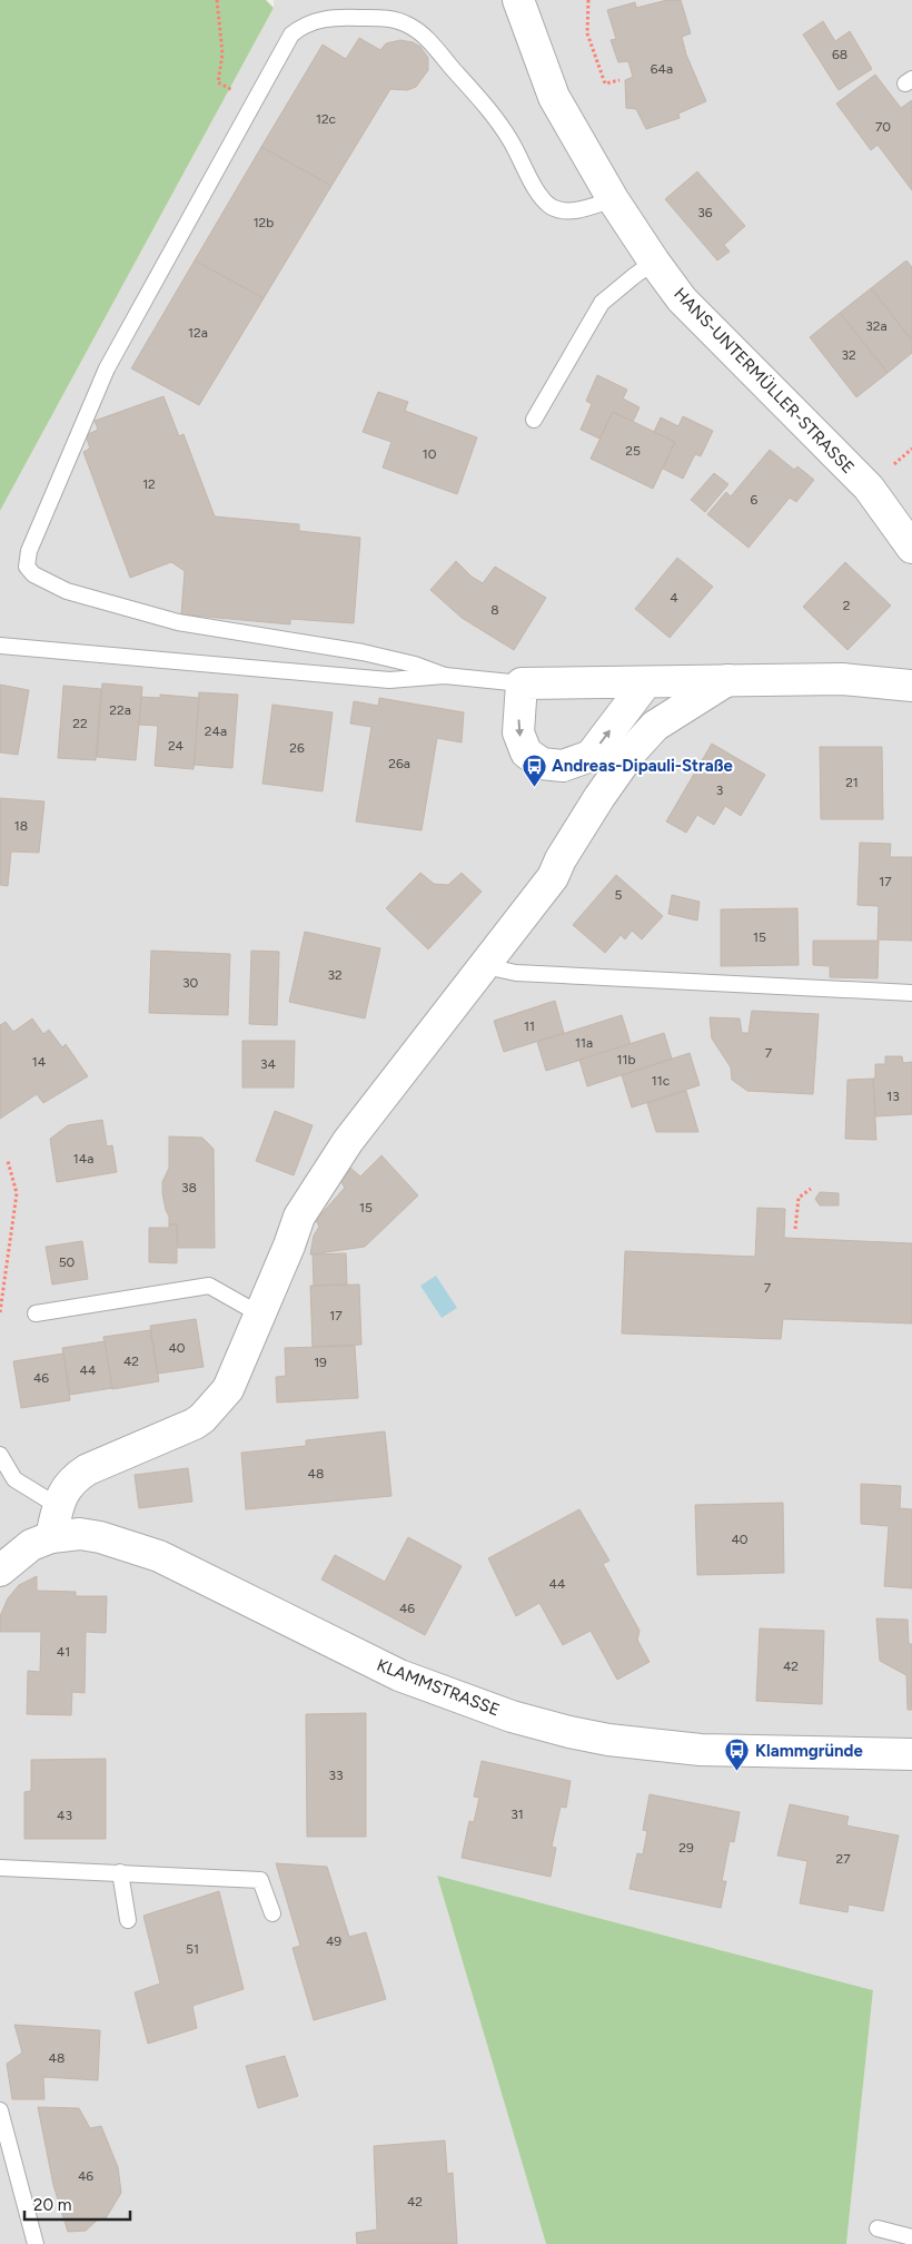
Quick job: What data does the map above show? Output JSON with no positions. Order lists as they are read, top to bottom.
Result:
{
  "streets": {
    "street": ["HANS-UNTERMÜLLER-STRASSE", "KLAMMSTRASSE"]
  },
  "places": {
    "bus stop": ["Andreas-Dipauli-Straße", "Klammgründe"]
  },
  "house_numbers": [
    "68",
    "64a",
    "12c",
    "70",
    "36",
    "12b",
    "32a",
    "12a",
    "32",
    "25",
    "10",
    "12",
    "6",
    "4",
    "2",
    "8",
    "22a",
    "22",
    "24a",
    "24",
    "26",
    "26a",
    "21",
    "3",
    "18",
    "17",
    "5",
    "15",
    "32",
    "30",
    "11",
    "11a",
    "7",
    "11b",
    "14",
    "34",
    "11c",
    "13",
    "14a",
    "38",
    "15",
    "50",
    "7",
    "17",
    "40",
    "42",
    "19",
    "44",
    "46",
    "48",
    "40",
    "44",
    "46",
    "41",
    "42",
    "33",
    "31",
    "43",
    "29",
    "27",
    "49",
    "51",
    "48",
    "46",
    "42"
  ],
  "scale_bar": "20 m"
}
